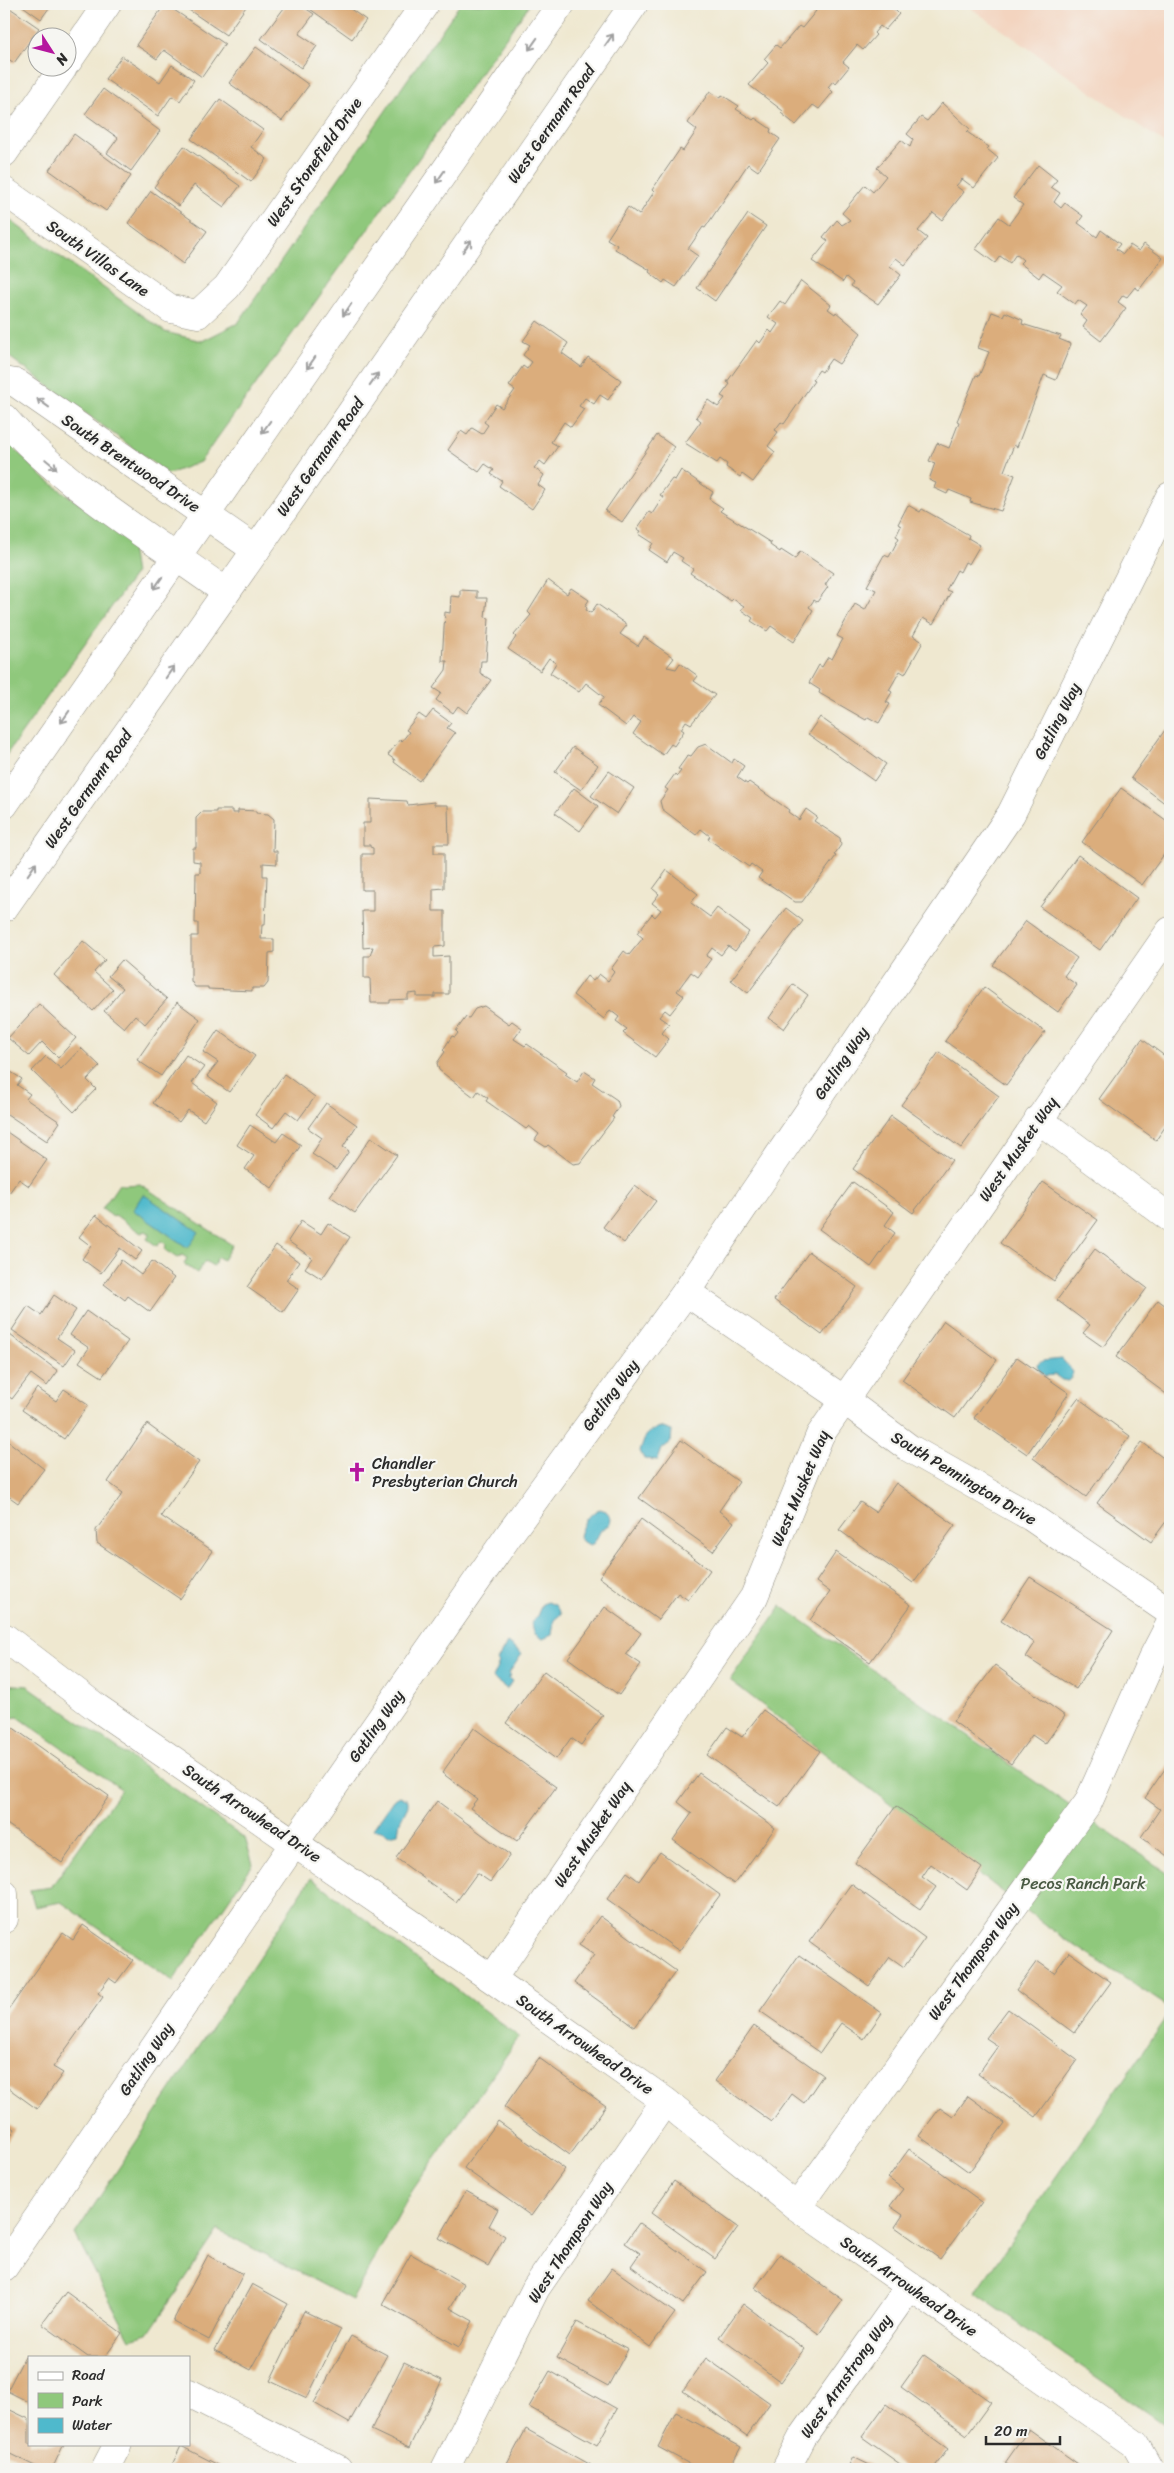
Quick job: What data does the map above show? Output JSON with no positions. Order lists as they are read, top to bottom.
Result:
{
  "streets": {
    "street": [
      "West Germann Road",
      "West Stonefield Drive",
      "South Villas Lane",
      "South Brentwood Drive",
      "Gatling Way",
      "West Musket Way",
      "South Pennington Drive",
      "South Arrowhead Drive",
      "West Thompson Way",
      "West Armstrong Way"
    ]
  },
  "crossings": [
    ["West Germann Road", "South Brentwood Drive"],
    ["West Stonefield Drive", "South Villas Lane"],
    ["Gatling Way", "South Pennington Drive"],
    ["Gatling Way", "South Arrowhead Drive"],
    ["West Musket Way", "South Pennington Drive"],
    ["West Musket Way", "South Arrowhead Drive"],
    ["South Arrowhead Drive", "West Thompson Way"],
    ["South Arrowhead Drive", "West Armstrong Way"]
  ],
  "parks": ["Pecos Ranch Park"],
  "places": {
    "church": ["Chandler Presbyterian Church"]
  },
  "legend": ["Road", "Park", "Water"],
  "scale_bar": "20 m",
  "north": "bottom right"
}
